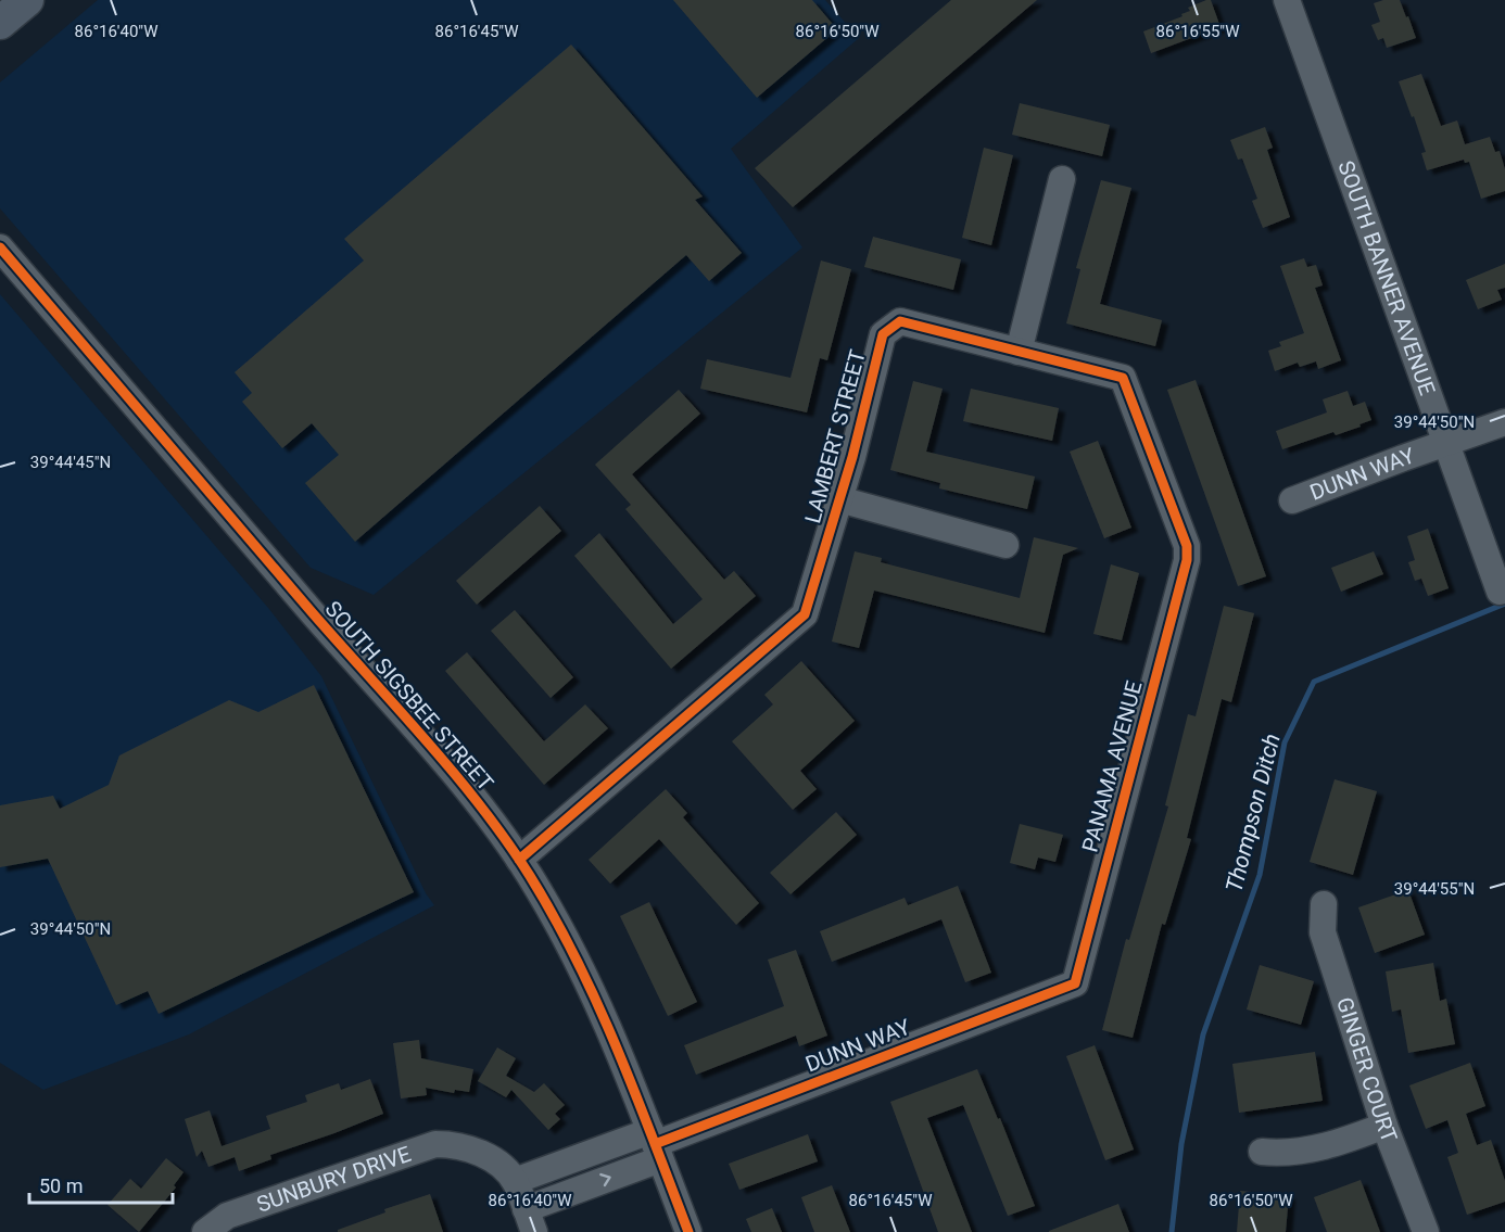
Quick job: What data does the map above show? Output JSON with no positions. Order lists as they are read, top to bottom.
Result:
{
  "streets": {
    "street": [
      "SOUTH BANNER AVENUE",
      "LAMBERT STREET",
      "DUNN WAY",
      "SOUTH SIGSBEE STREET",
      "PANAMA AVENUE",
      "GINGER COURT",
      "SUNBURY DRIVE"
    ]
  },
  "crossings": [
    ["SOUTH BANNER AVENUE", "DUNN WAY"],
    ["LAMBERT STREET", "SOUTH SIGSBEE STREET"],
    ["LAMBERT STREET", "PANAMA AVENUE"],
    ["DUNN WAY", "SOUTH SIGSBEE STREET"],
    ["DUNN WAY", "PANAMA AVENUE"]
  ],
  "water": ["Thompson Ditch"],
  "scale_bar": "50 m",
  "coordinates": [
    "86°16'40\"W",
    "86°16'45\"W",
    "86°16'50\"W",
    "86°16'55\"W",
    "39°44'50\"N",
    "39°44'45\"N",
    "39°44'55\"N"
  ]
}
